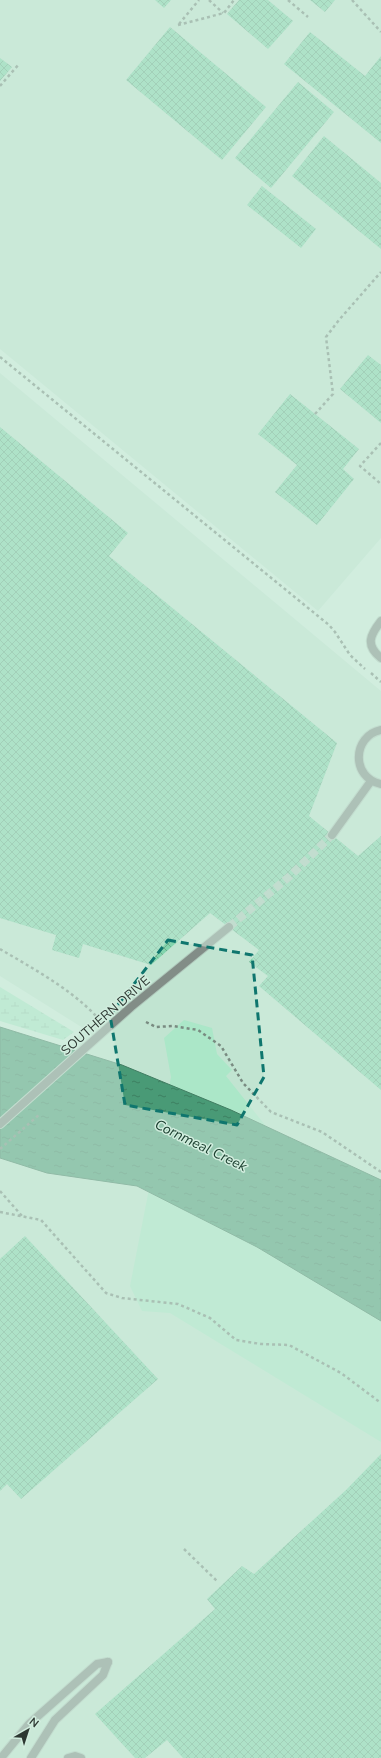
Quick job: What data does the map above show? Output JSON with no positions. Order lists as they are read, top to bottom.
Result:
{
  "streets": {
    "street": ["SOUTHERN DRIVE"]
  },
  "water": ["Cornmeal Creek"],
  "north": "top right"
}
